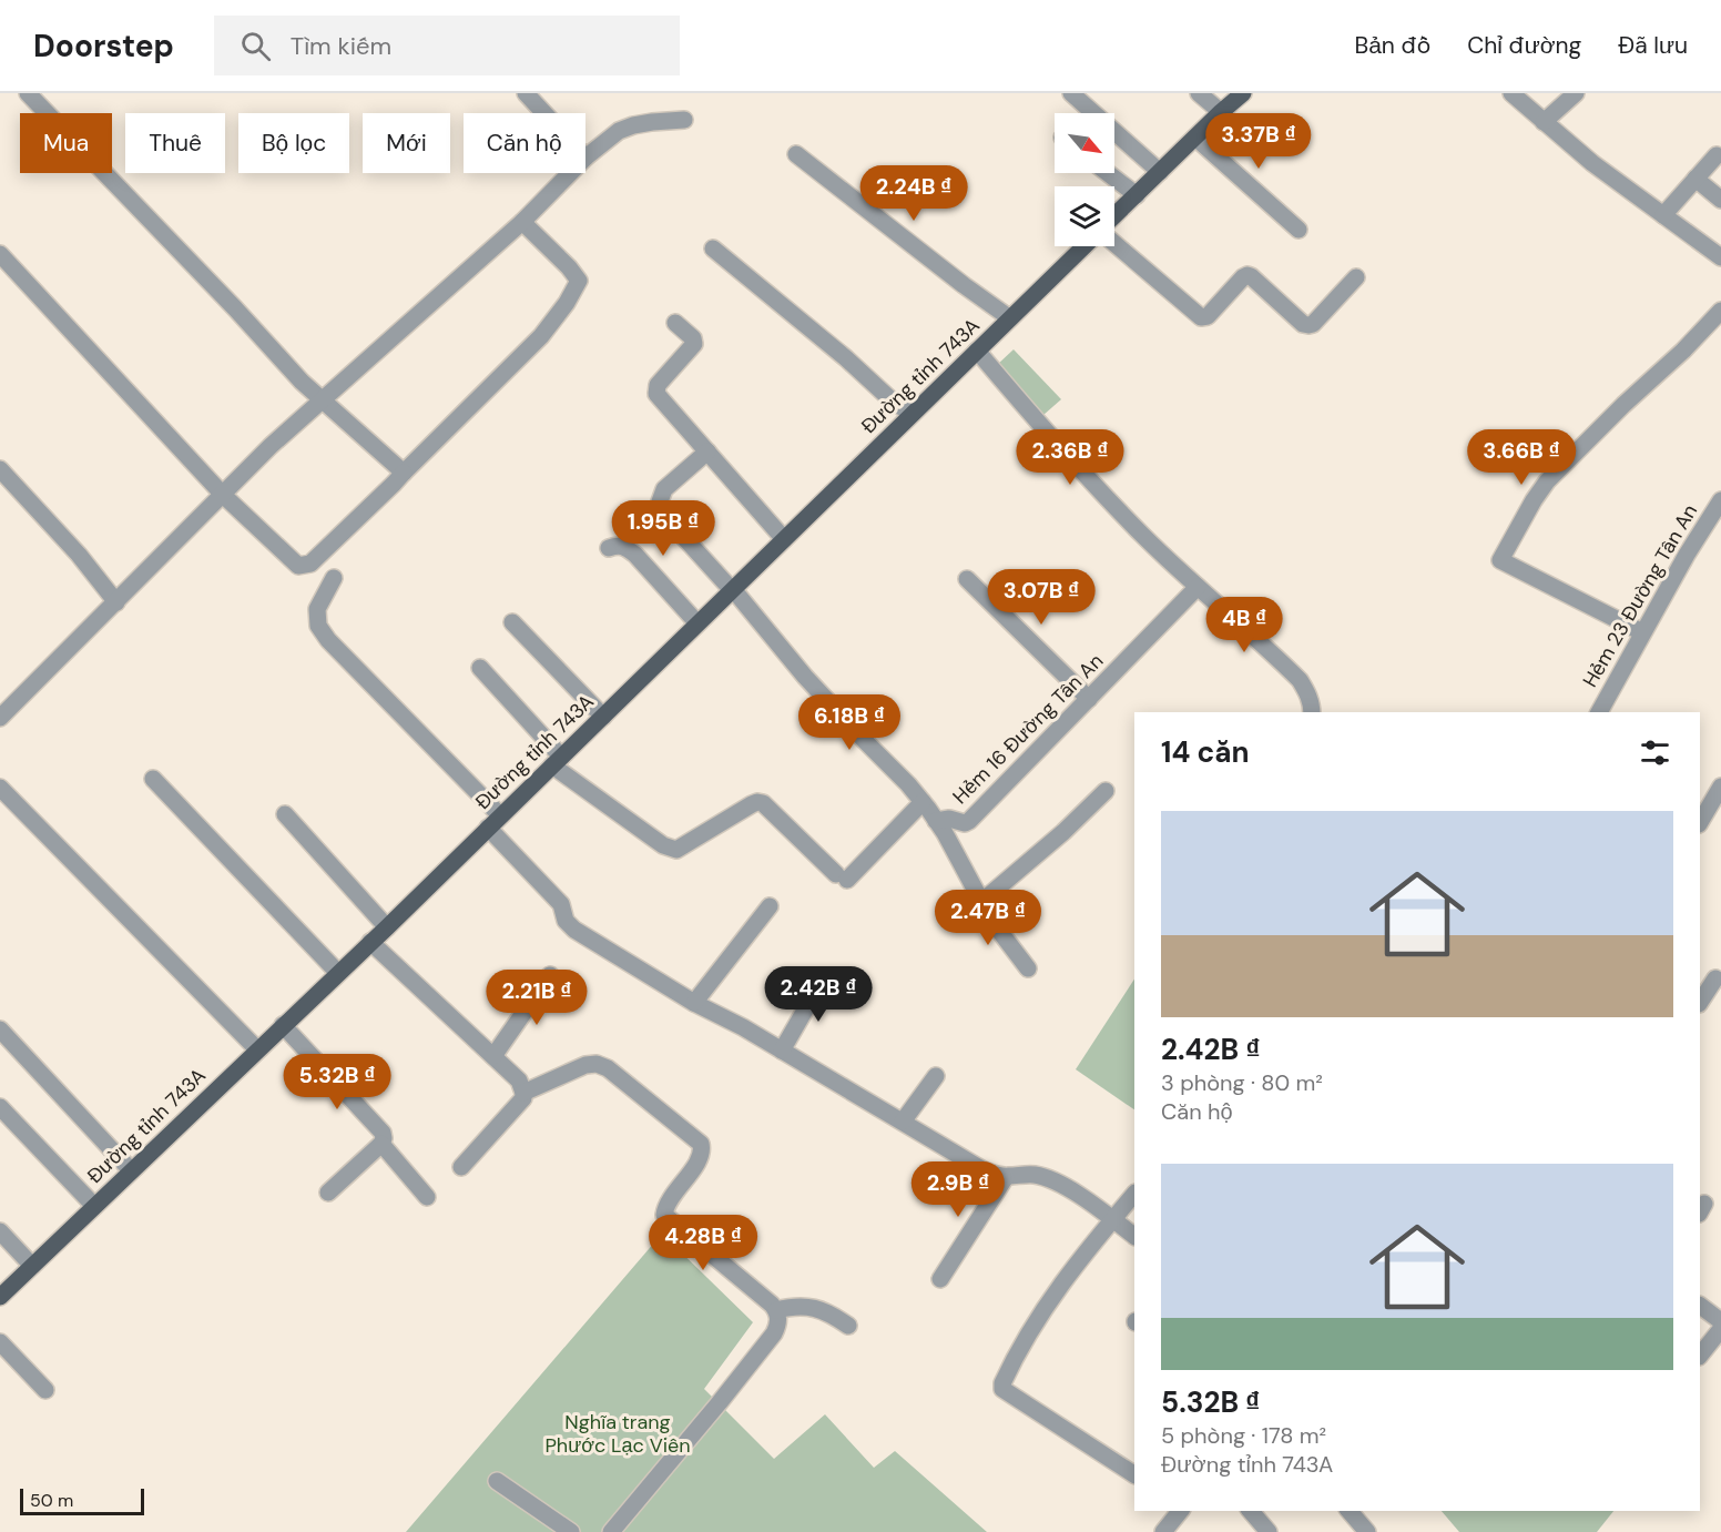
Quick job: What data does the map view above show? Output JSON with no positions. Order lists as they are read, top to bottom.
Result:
{
  "streets": {
    "main road": ["Đường tỉnh 743A"],
    "street": ["Hẻm 23 Đường Tân An", "Hẻm 16 Đường Tân An"]
  },
  "parks": ["Nghĩa trang Phước Lạc Viên"],
  "scale_bar": "50 m",
  "north": "bottom right",
  "page": {
    "header": "Doorstep",
    "search": "Tìm kiếm",
    "nav": ["Bản đồ", "Chỉ đường", "Đã lưu"],
    "price": [
      "3.37B ₫",
      "2.24B ₫",
      "2.36B ₫",
      "3.66B ₫",
      "1.95B ₫",
      "3.07B ₫",
      "4B ₫",
      "6.18B ₫",
      "2.47B ₫",
      "2.42B ₫",
      "2.21B ₫",
      "5.32B ₫",
      "2.9B ₫",
      "4.28B ₫"
    ],
    "chip": [
      "Mua",
      "Thuê",
      "Bộ lọc",
      "Mới",
      "Căn hộ"
    ],
    "heading": "14 căn",
    "list": [
      {
        "name": "2.42B ₫",
        "note": "3 phòng · 80 m² · Căn hộ"
      },
      {
        "name": "5.32B ₫",
        "note": "5 phòng · 178 m² · Đường tỉnh 743A"
      }
    ],
    "scale": "50 m"
  }
}
